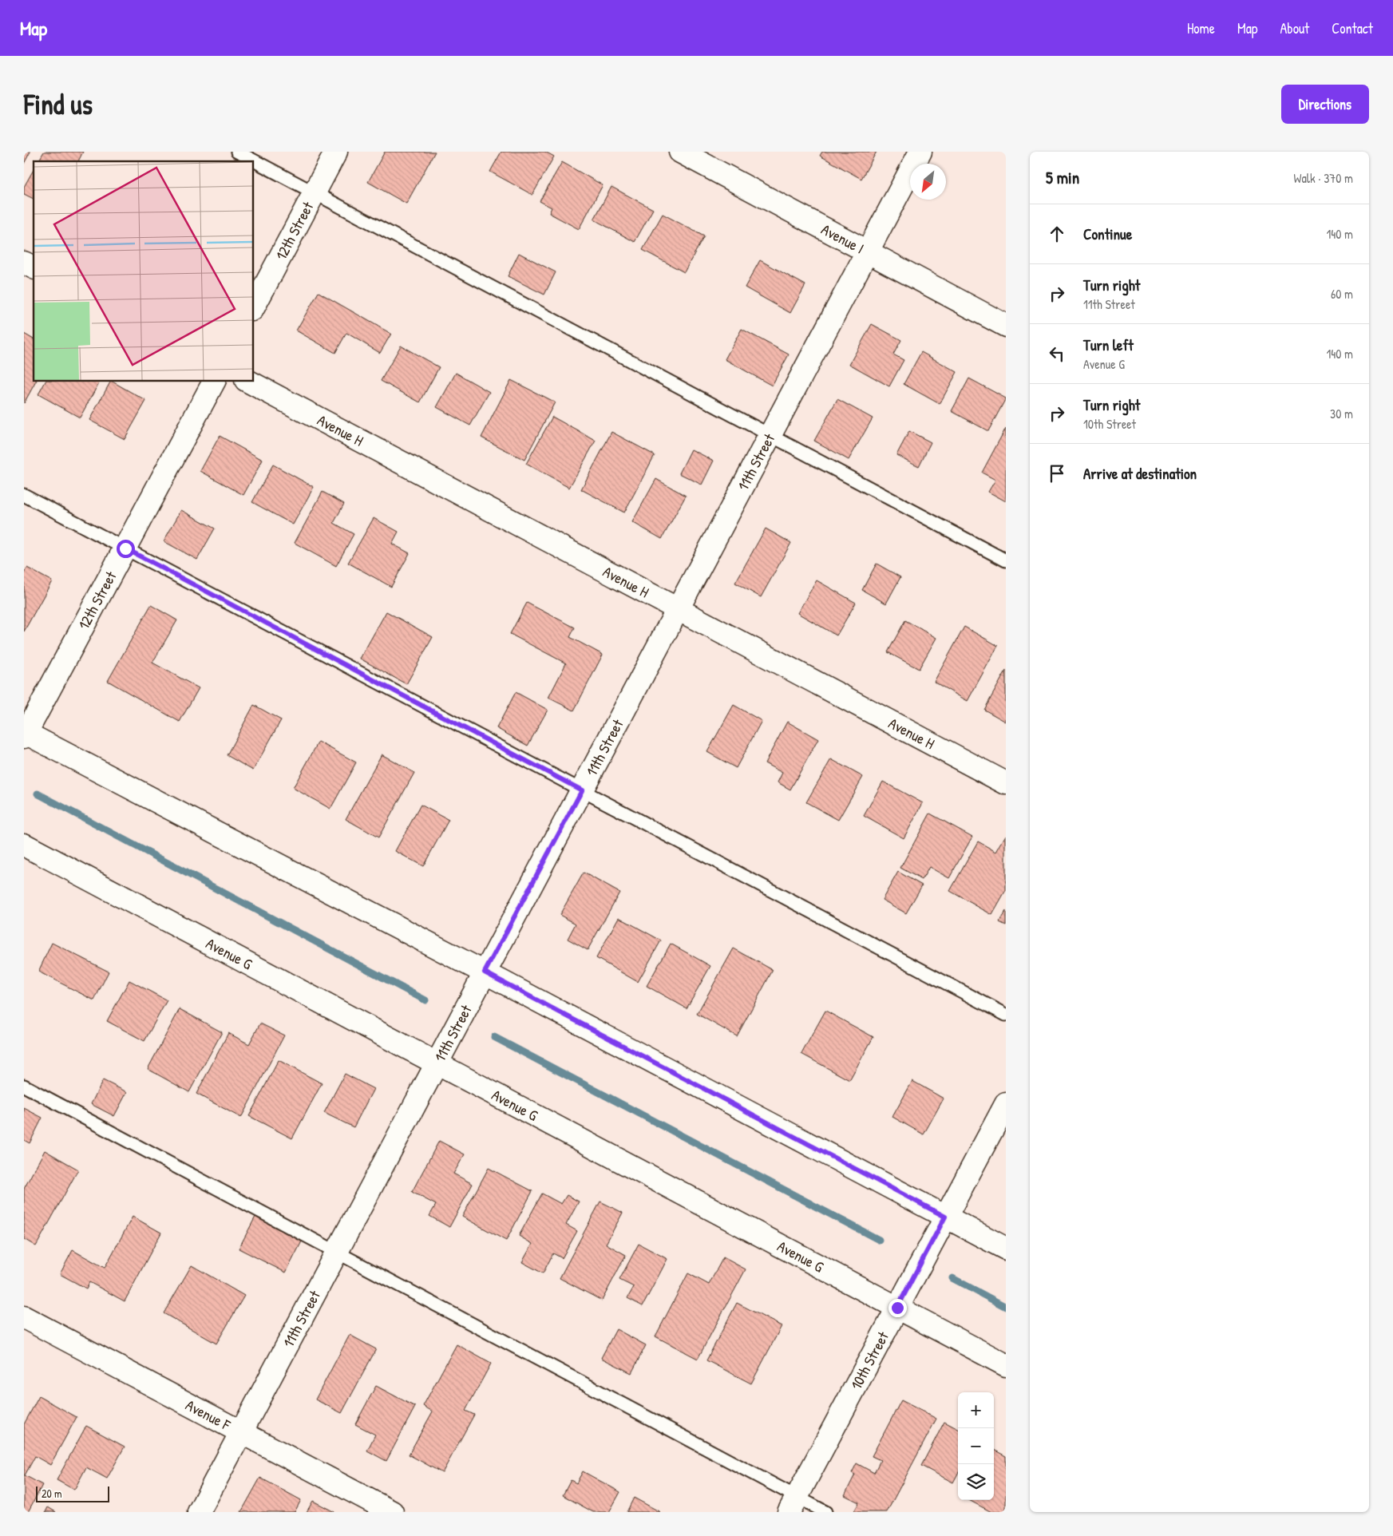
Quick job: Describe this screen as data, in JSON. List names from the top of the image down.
{
  "streets": {
    "street": [
      "12th Street",
      "Avenue I",
      "Avenue H",
      "11th Street",
      "Avenue G",
      "10th Street",
      "Avenue F"
    ]
  },
  "crossings": [
    ["Avenue I", "11th Street"],
    ["Avenue H", "11th Street"],
    ["11th Street", "Avenue G"],
    ["11th Street", "Avenue F"],
    ["Avenue G", "10th Street"]
  ],
  "scale_bar": "20 m",
  "north": "bottom left",
  "page": {
    "header": "Map",
    "nav": [
      "Home",
      "Map",
      "About",
      "Contact"
    ],
    "buttons": "Directions",
    "title": "Find us",
    "heading": ["5 min", "Walk · 370 m"],
    "list": [
      ["Continue", "140 m"],
      ["Turn right", "11th Street", "60 m"],
      ["Turn left", "Avenue G", "140 m"],
      ["Turn right", "10th Street", "30 m"],
      "Arrive at destination"
    ],
    "map_buttons": ["+", "−"],
    "scale": "20 m"
  }
}
